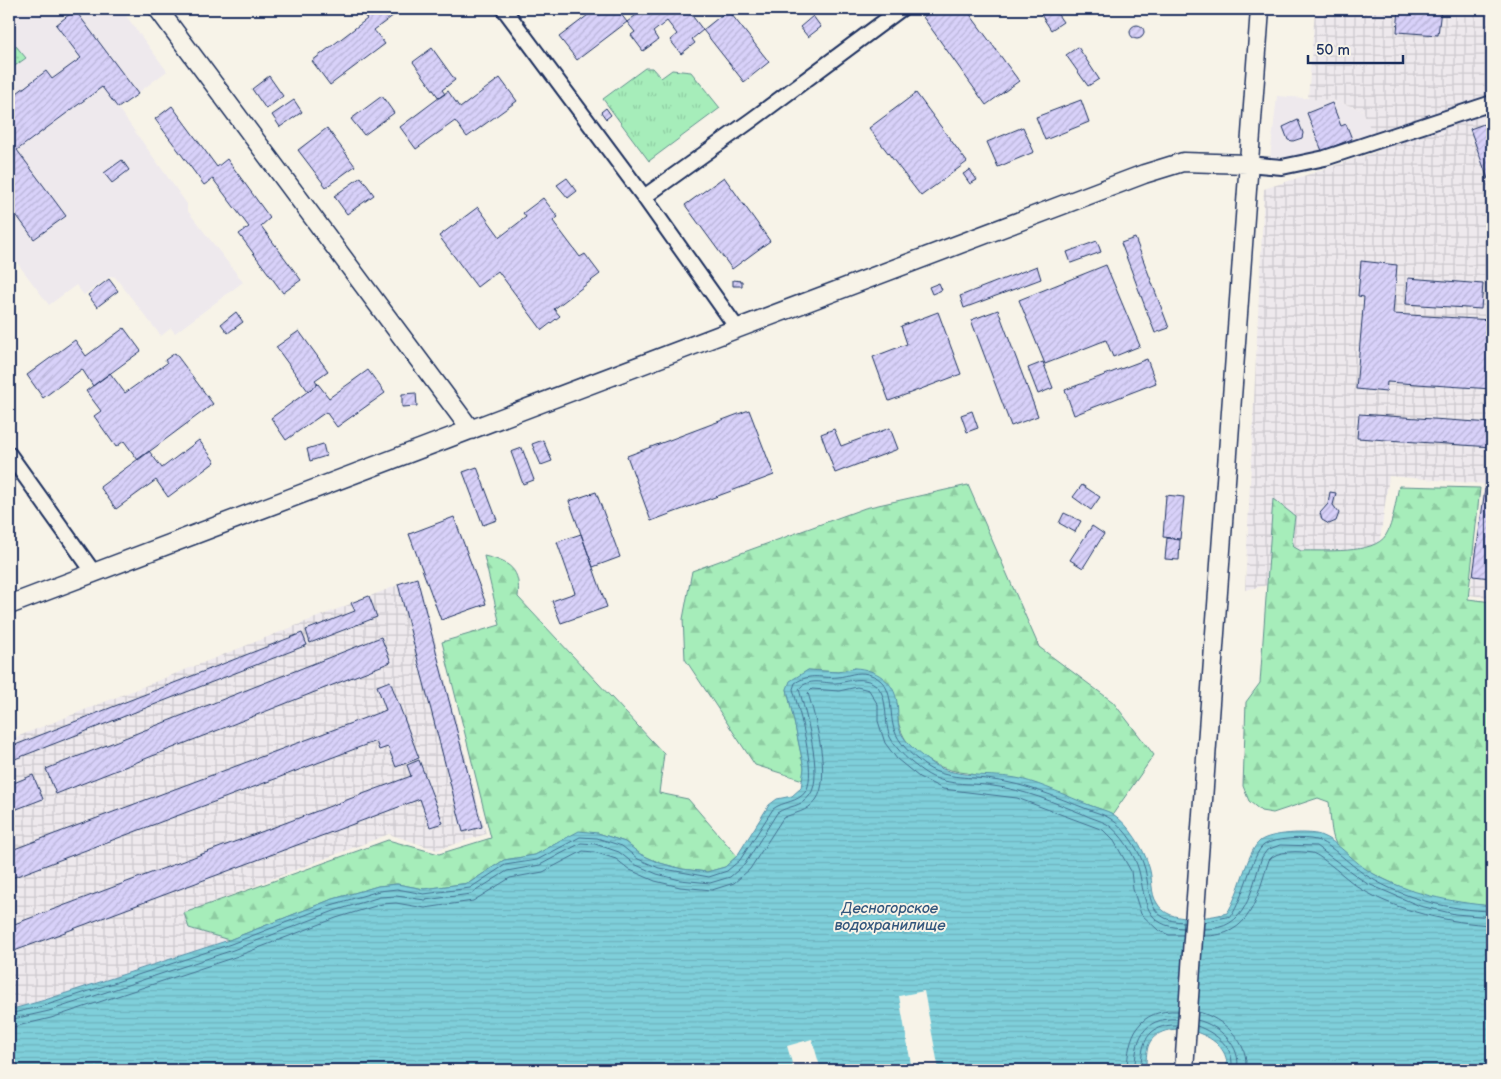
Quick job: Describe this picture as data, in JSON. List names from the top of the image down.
{
  "water": ["Десногорское водохранилище"],
  "scale_bar": "50 m"
}
